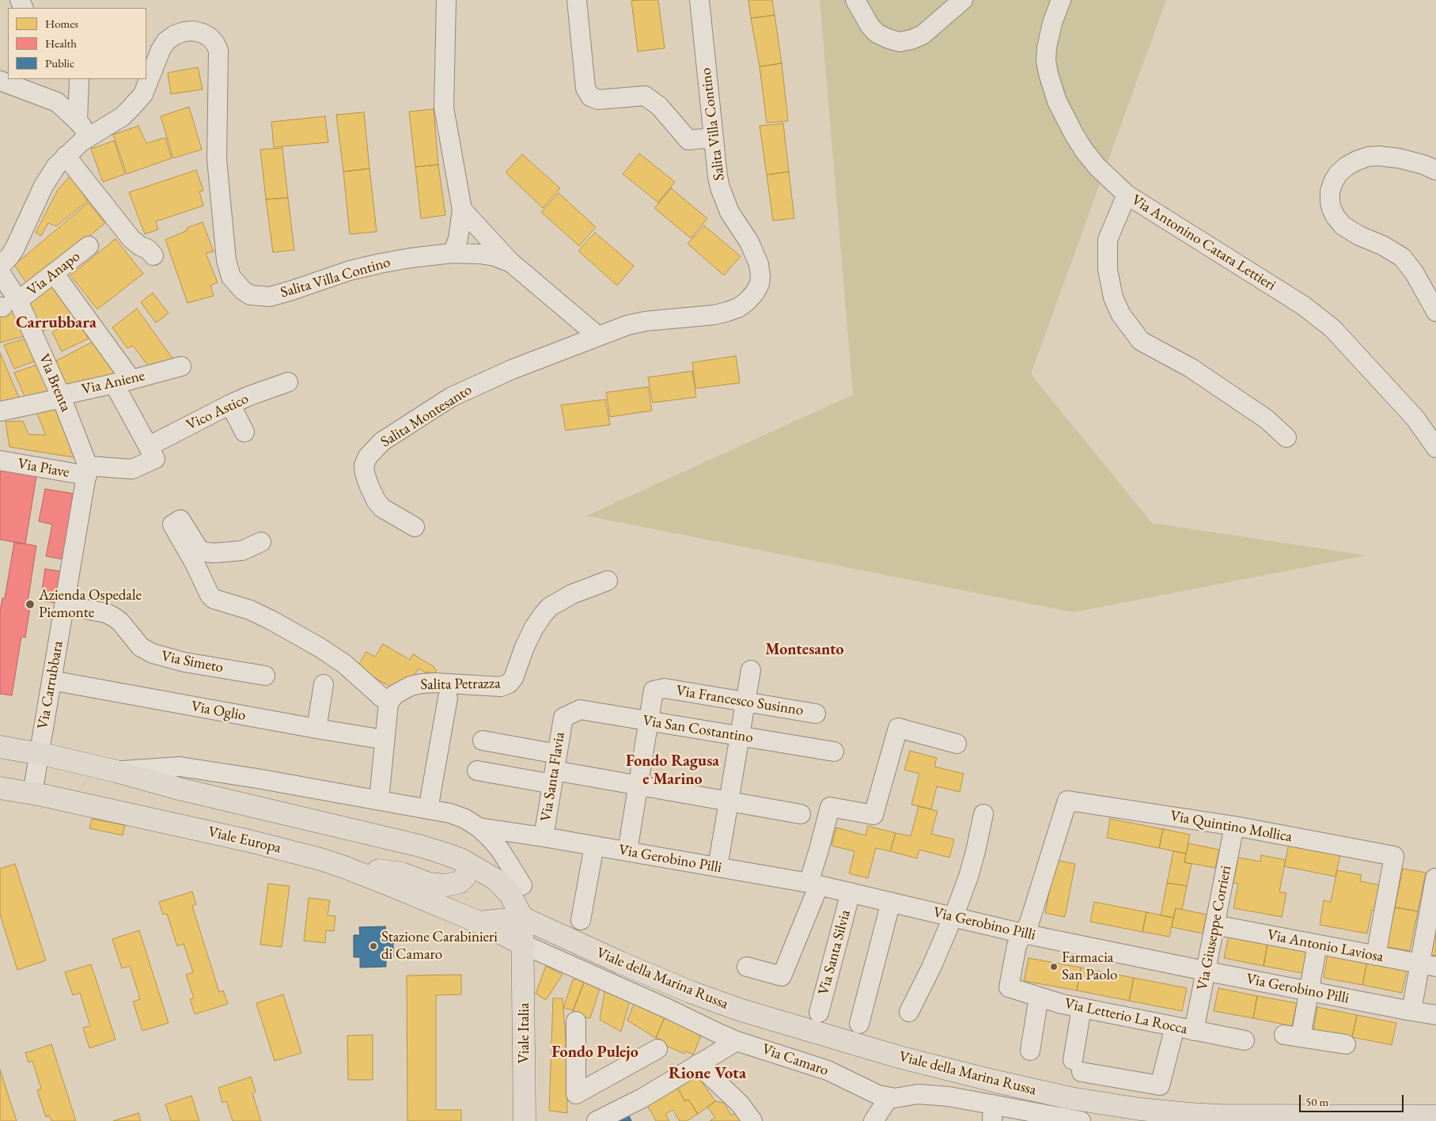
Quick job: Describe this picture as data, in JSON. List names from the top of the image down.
{
  "streets": {
    "main road": ["Viale Europa", "Viale della Marina Russa", "Viale Italia"],
    "street": [
      "Salita Villa Contino",
      "Via Antonino Catara Lettieri",
      "Via Anapo",
      "Via Brenta",
      "Via Aniene",
      "Vico Astico",
      "Salita Montesanto",
      "Via Piave",
      "Via Simeto",
      "Salita Petrazza",
      "Via Carrubbara",
      "Via Francesco Susinno",
      "Via Oglio",
      "Via San Costantino",
      "Via Santa Flavia",
      "Via Quintino Mollica",
      "Via Gerobino Pilli",
      "Via Giuseppe Corrieri",
      "Via Antonio Laviosa",
      "Via Santa Silvia",
      "Via Letterio La Rocca",
      "Via Camaro"
    ]
  },
  "crossings": [
    ["Salita Villa Contino", "Salita Montesanto"],
    ["Via Anapo", "Via Brenta"],
    ["Via Brenta", "Via Aniene"],
    ["Via Brenta", "Vico Astico"],
    ["Via Brenta", "Via Piave"],
    ["Via Brenta", "Via Carrubbara"],
    ["Vico Astico", "Via Piave"],
    ["Vico Astico", "Via Carrubbara"],
    ["Via Piave", "Via Carrubbara"],
    ["Via Simeto", "Via Carrubbara"],
    ["Via Carrubbara", "Via Oglio"],
    ["Via Carrubbara", "Viale Europa"],
    ["Via Francesco Susinno", "Via San Costantino"],
    ["Via San Costantino", "Via Santa Flavia"],
    ["Via Santa Flavia", "Via Gerobino Pilli"],
    ["Via Quintino Mollica", "Via Gerobino Pilli"],
    ["Via Quintino Mollica", "Via Giuseppe Corrieri"],
    ["Via Quintino Mollica", "Via Antonio Laviosa"],
    ["Via Quintino Mollica", "Via Letterio La Rocca"],
    ["Viale Europa", "Viale Italia"],
    ["Viale Europa", "Via Camaro"],
    ["Via Gerobino Pilli", "Via Giuseppe Corrieri"],
    ["Via Gerobino Pilli", "Via Santa Silvia"],
    ["Via Gerobino Pilli", "Via Letterio La Rocca"],
    ["Via Giuseppe Corrieri", "Via Antonio Laviosa"],
    ["Via Giuseppe Corrieri", "Via Letterio La Rocca"],
    ["Viale della Marina Russa", "Viale Italia"],
    ["Viale Italia", "Via Camaro"]
  ],
  "districts": [
    "Carrubbara",
    "Montesanto",
    "Fondo Ragusa e Marino",
    "Fondo Pulejo",
    "Rione Vota"
  ],
  "places": ["Azienda Ospedale Piemonte", "Stazione Carabinieri di Camaro", "Farmacia San Paolo"],
  "legend": ["Homes", "Health", "Public"],
  "scale_bar": "50 m"
}
